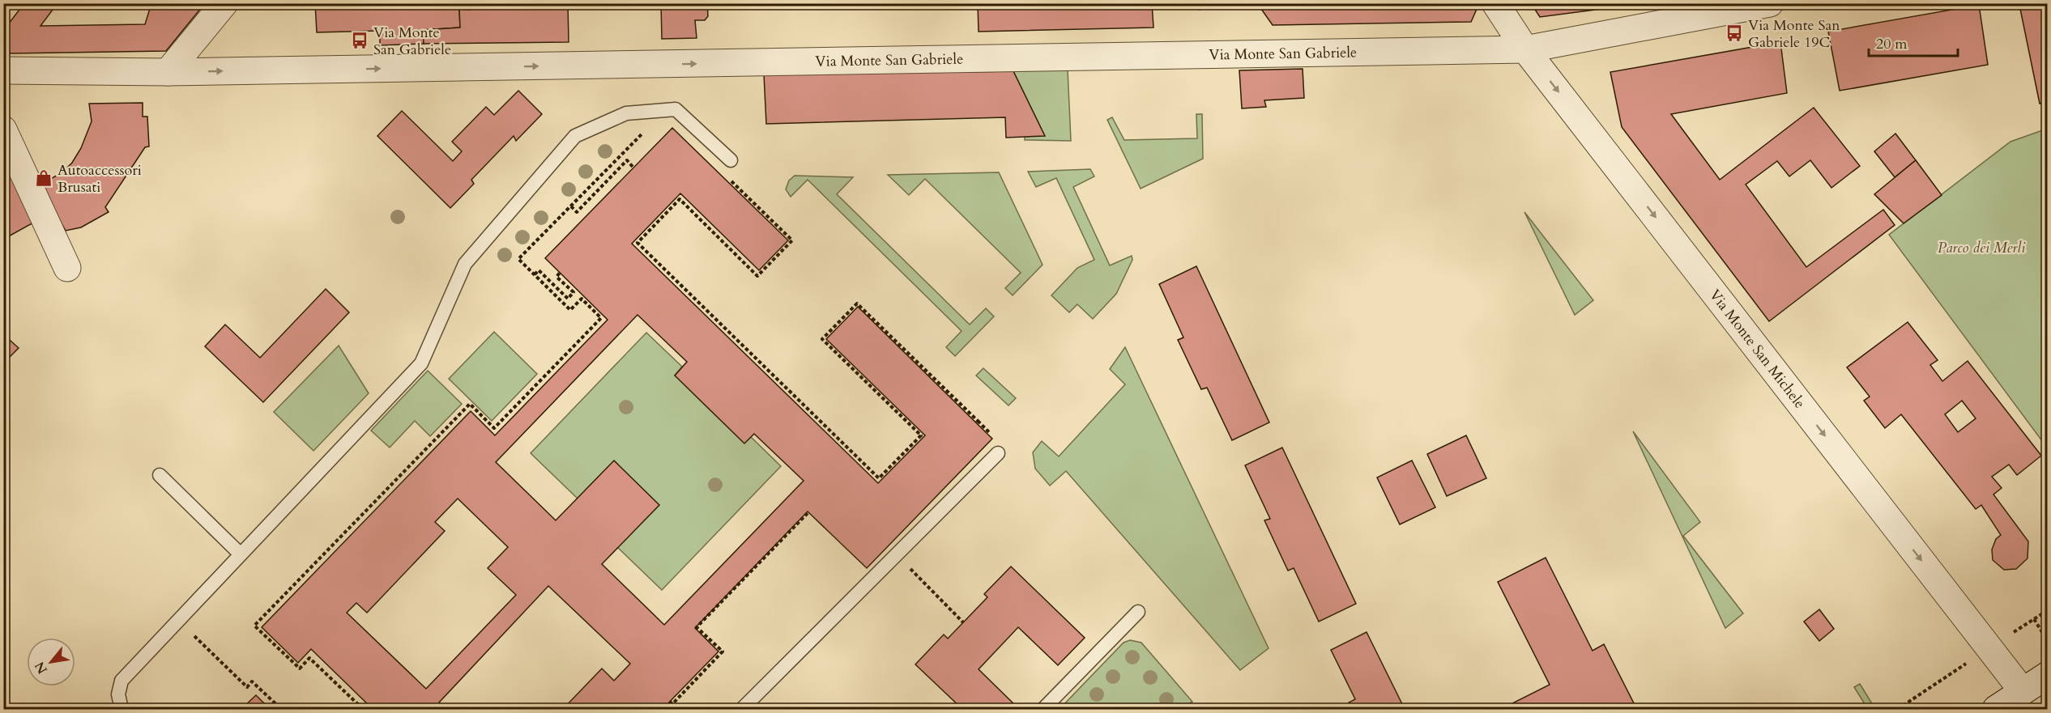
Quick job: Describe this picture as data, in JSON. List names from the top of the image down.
{
  "streets": {
    "street": ["Via Monte San Gabriele", "Via Monte San Michele"]
  },
  "crossings": [
    ["Via Monte San Gabriele", "Via Monte San Michele"]
  ],
  "one_way": ["Via Monte San Gabriele", "Via Monte San Michele"],
  "parks": ["Parco dei Merli"],
  "places": {
    "bus stop": ["Via Monte San Gabriele 19C", "Via Monte San Gabriele"],
    "shop": ["Autoaccessori Brusati"]
  },
  "scale_bar": "20 m",
  "north": "bottom left"
}
